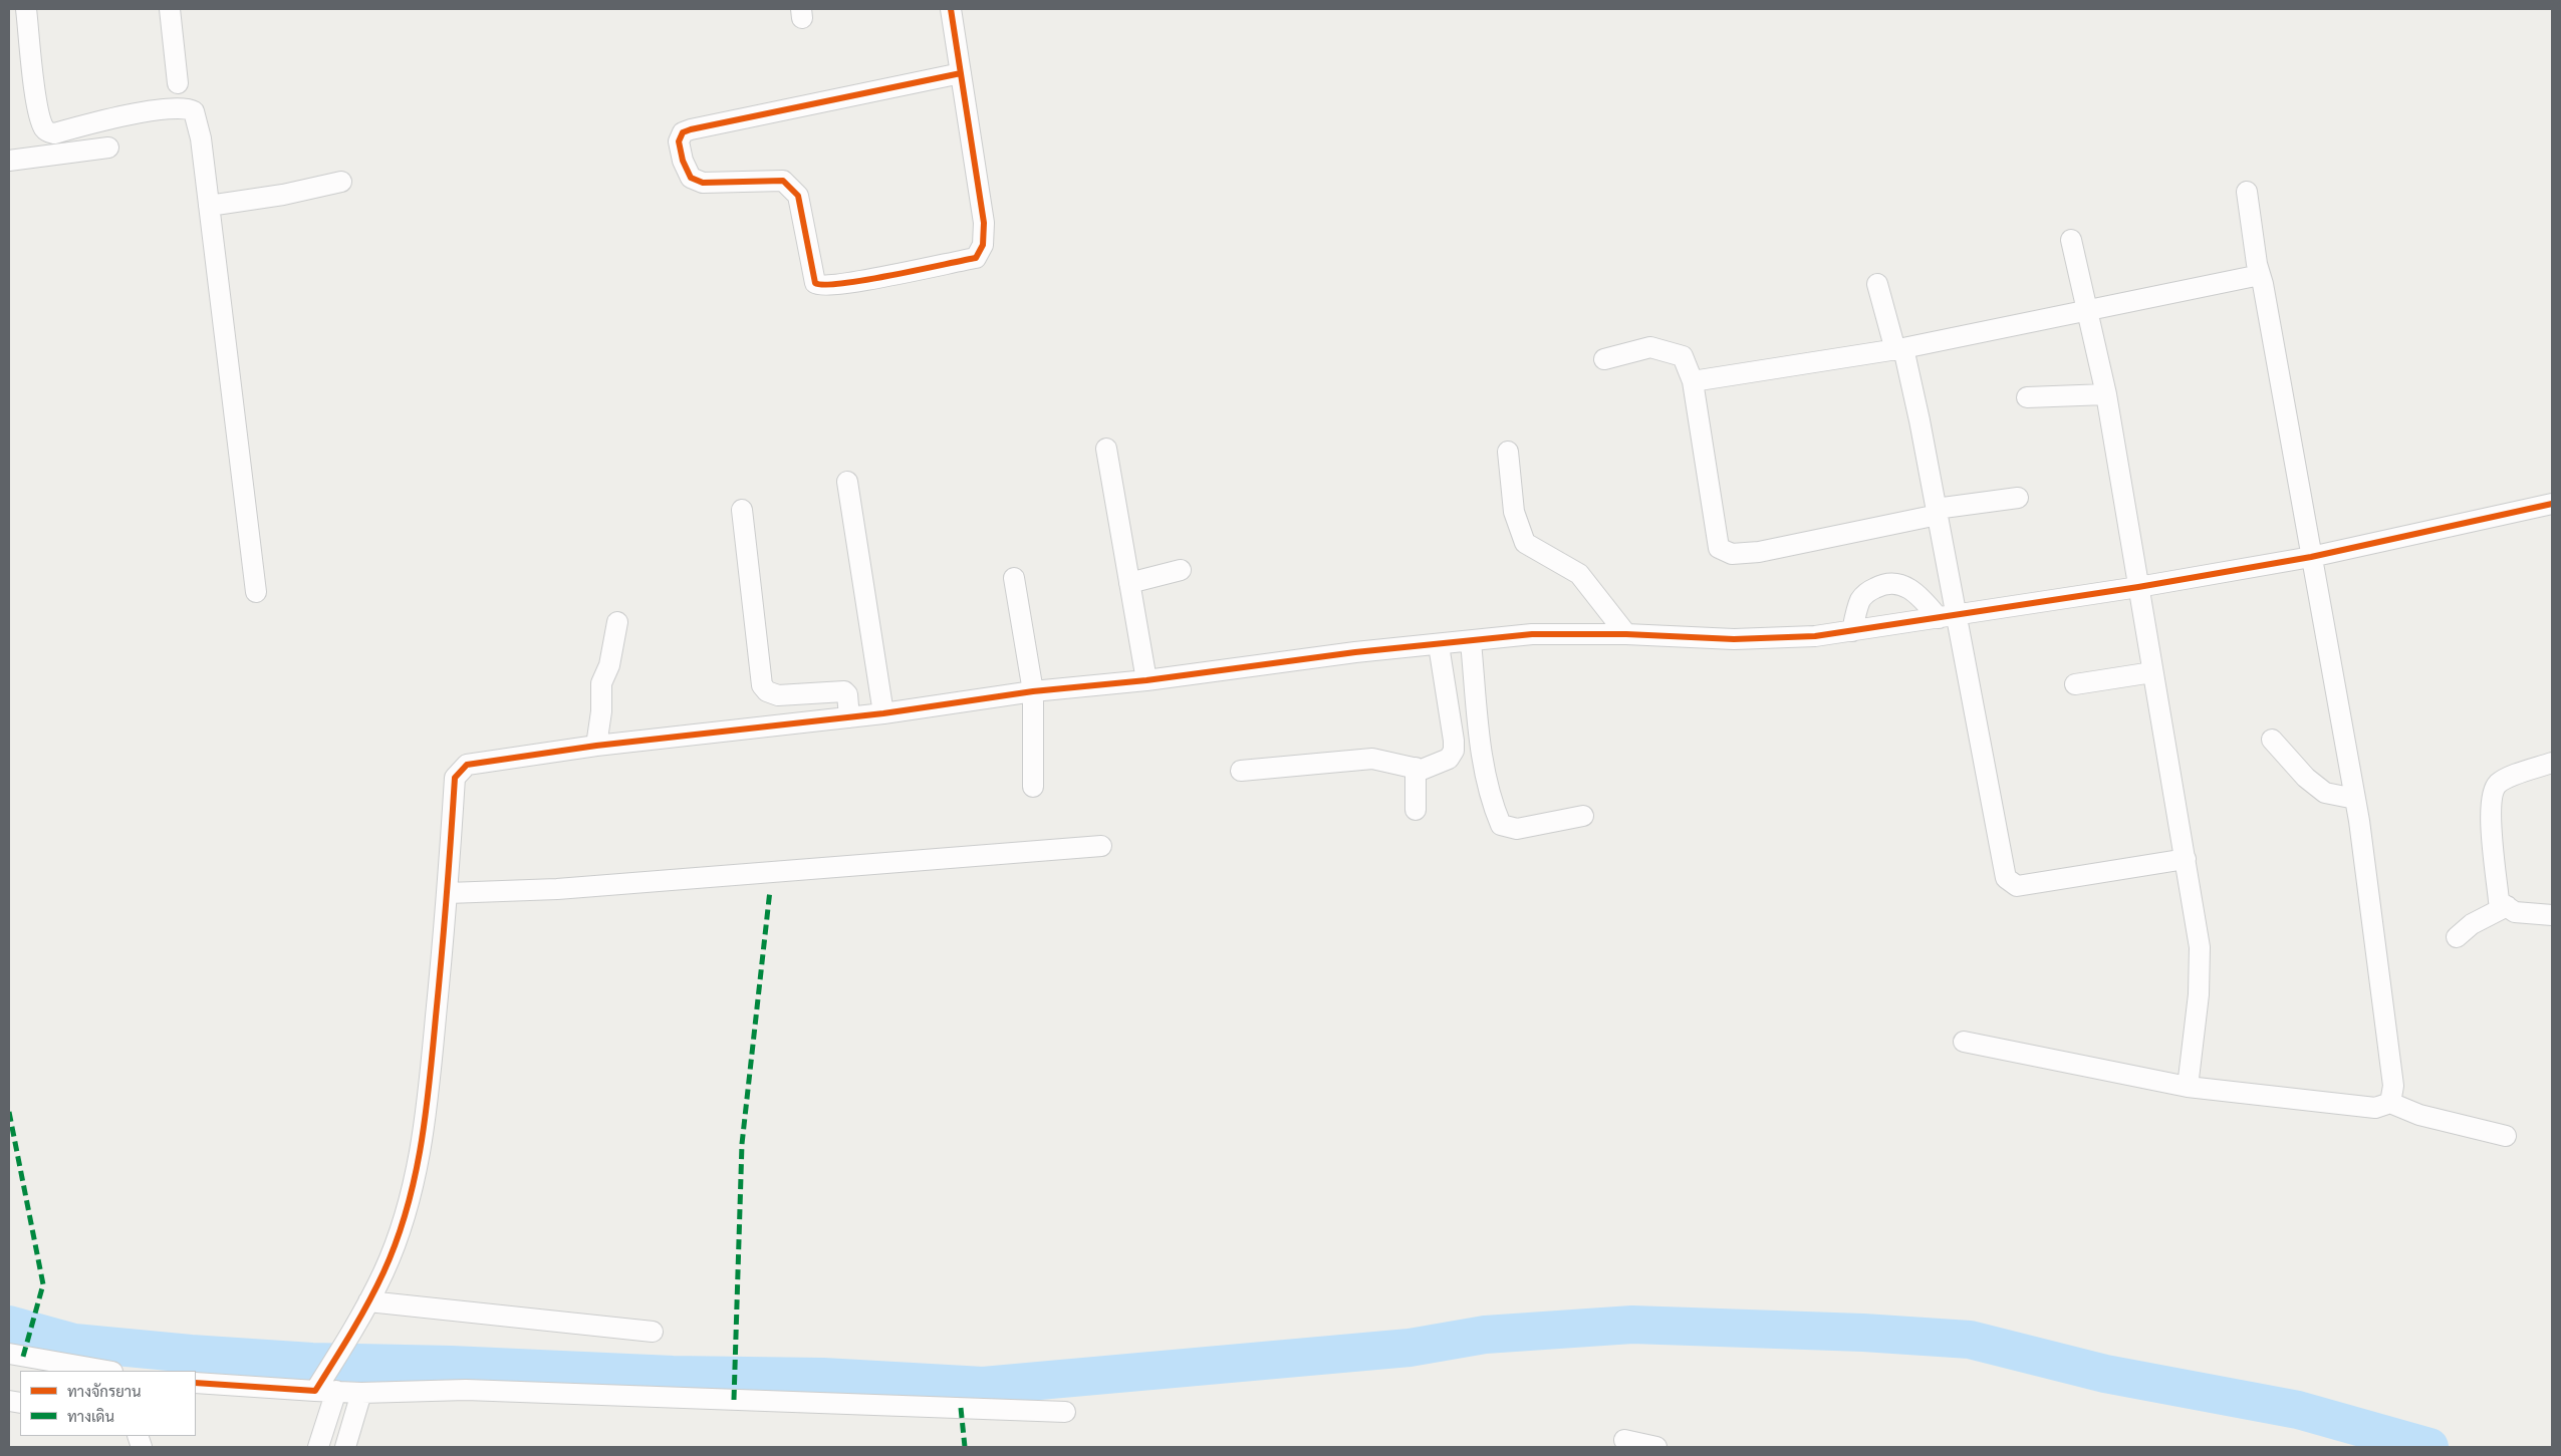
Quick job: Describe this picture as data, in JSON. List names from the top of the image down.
{
  "legend": ["ทางจักรยาน", "ทางเดิน"]
}
